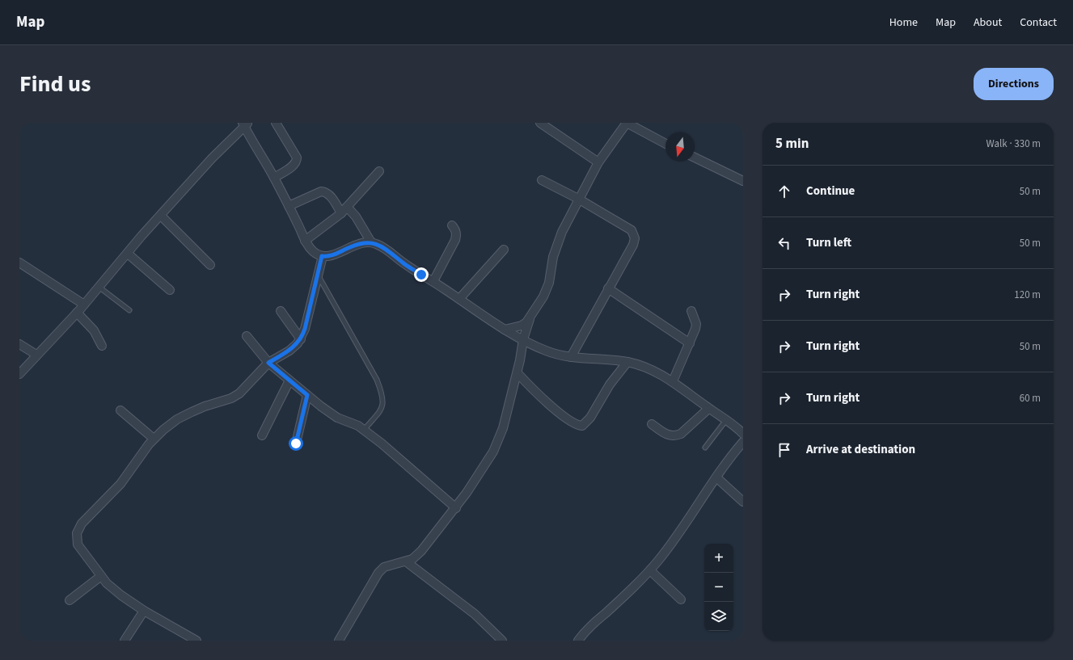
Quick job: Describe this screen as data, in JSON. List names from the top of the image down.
{
  "north": "bottom",
  "page": {
    "header": "Map",
    "nav": [
      "Home",
      "Map",
      "About",
      "Contact"
    ],
    "title": "Find us",
    "buttons": "Directions",
    "heading": ["5 min", "Walk · 330 m"],
    "list": [
      ["Continue", "50 m"],
      ["Turn left", "50 m"],
      ["Turn right", "120 m"],
      ["Turn right", "50 m"],
      ["Turn right", "60 m"],
      "Arrive at destination"
    ],
    "map_buttons": ["+", "−"]
  }
}
